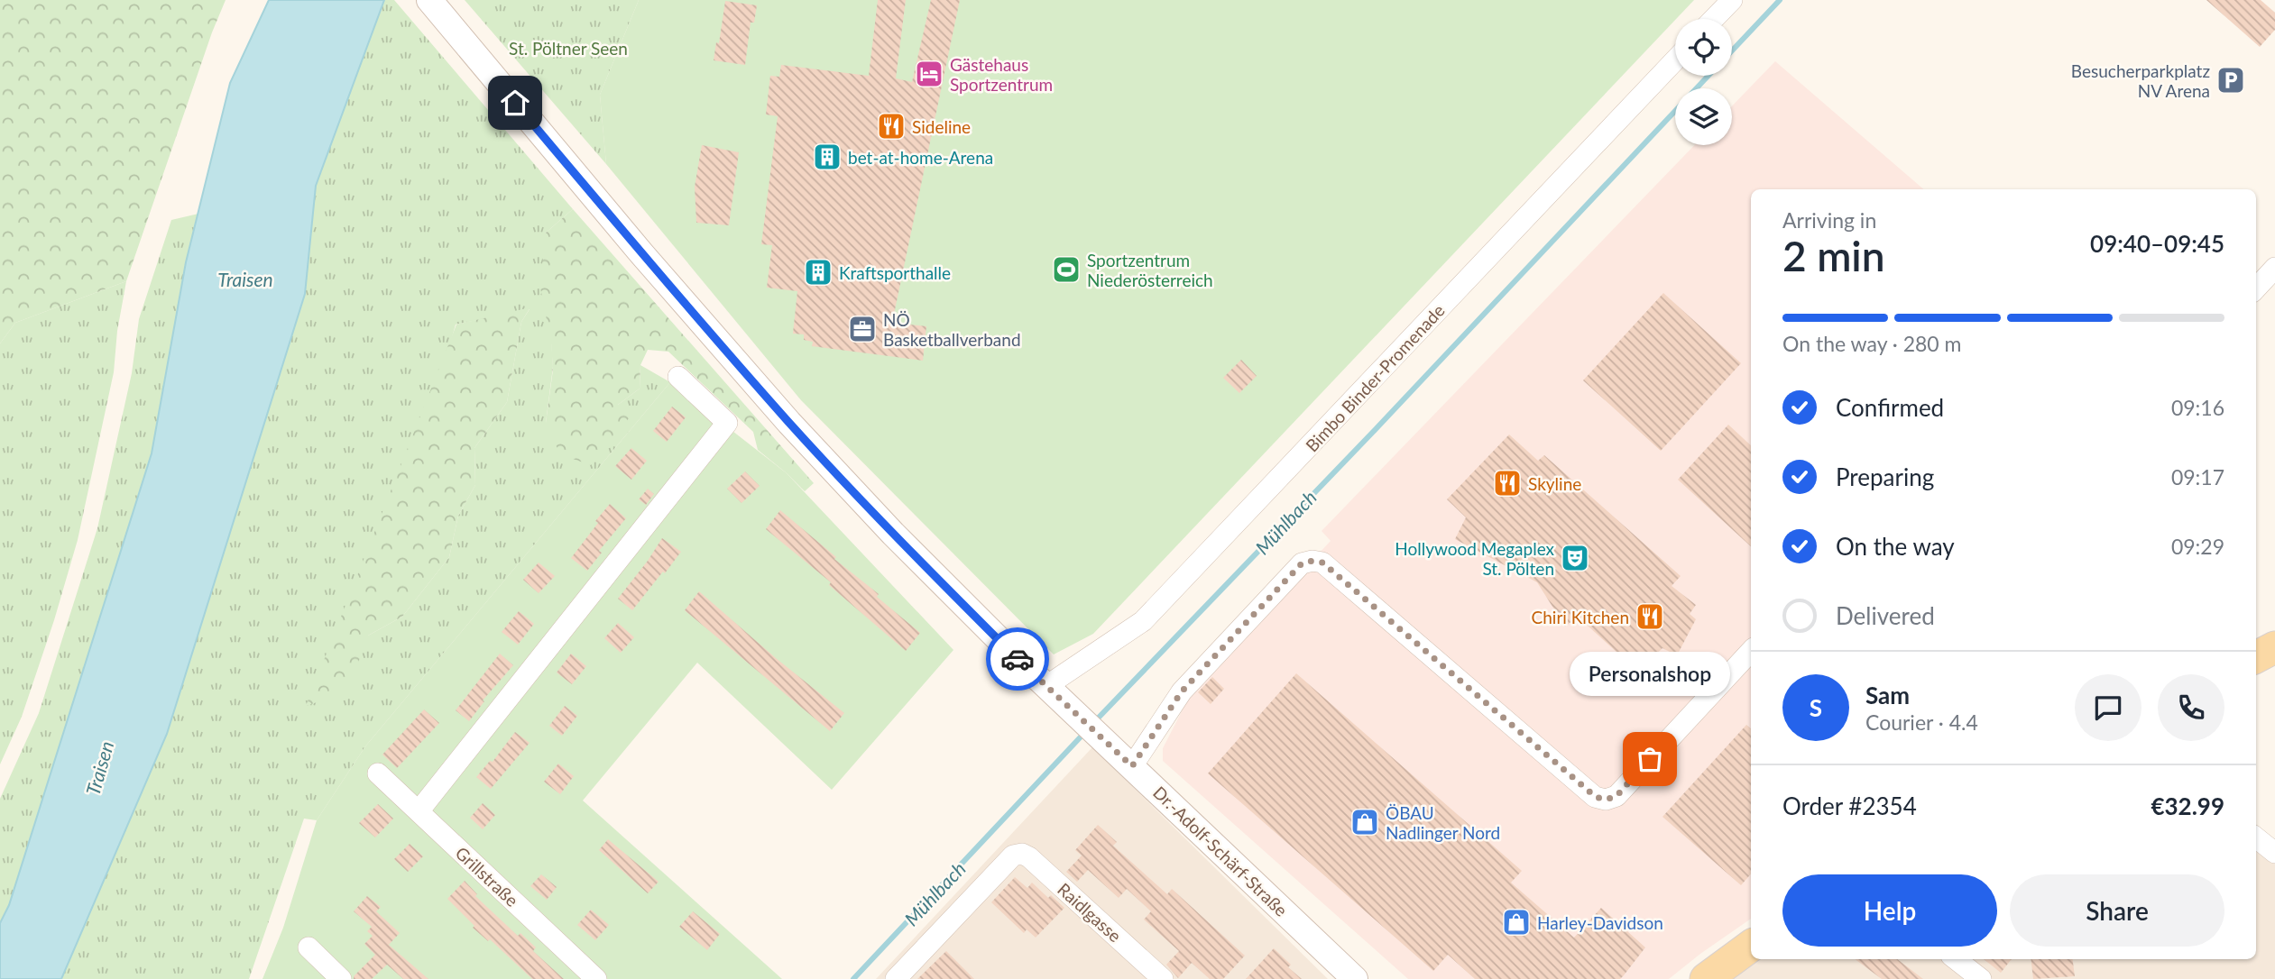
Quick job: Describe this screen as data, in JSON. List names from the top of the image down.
{
  "streets": {
    "street": [
      "Bimbo Binder-Promenade",
      "Dr.-Adolf-Schärf-Straße",
      "Grillstraße",
      "Raidlgasse"
    ]
  },
  "crossings": [
    ["Bimbo Binder-Promenade", "Dr.-Adolf-Schärf-Straße"]
  ],
  "water": ["Traisen", "Mühlbach"],
  "parks": ["St. Pöltner Seen"],
  "places": {
    "hotel": ["Gästehaus Sportzentrum"],
    "parking": ["Besucherparkplatz NV Arena"],
    "restaurant": ["Sideline", "Skyline", "Chiri Kitchen"],
    "building": ["bet-at-home-Arena", "Kraftsporthalle"],
    "sports": ["Sportzentrum Niederösterreich"],
    "office": ["NÖ Basketballverband"],
    "theatre": ["Hollywood Megaplex St. Pölten"],
    "other": ["Personalshop"],
    "shop": ["ÖBAU Nadlinger Nord", "Harley-Davidson"]
  },
  "page": {
    "heading": ["2 min", "Arriving in", "09:40–09:45"],
    "panel": [
      "Sam",
      "Courier · 4.4",
      "Order #2354",
      "€32.99"
    ],
    "bar": "On the way · 280 m",
    "list": [
      ["Confirmed", "09:16"],
      ["Preparing", "09:17"],
      ["On the way", "09:29"],
      "Delivered"
    ],
    "bubble": "Personalshop",
    "round": "S",
    "buttons": ["Help", "Share"]
  }
}
